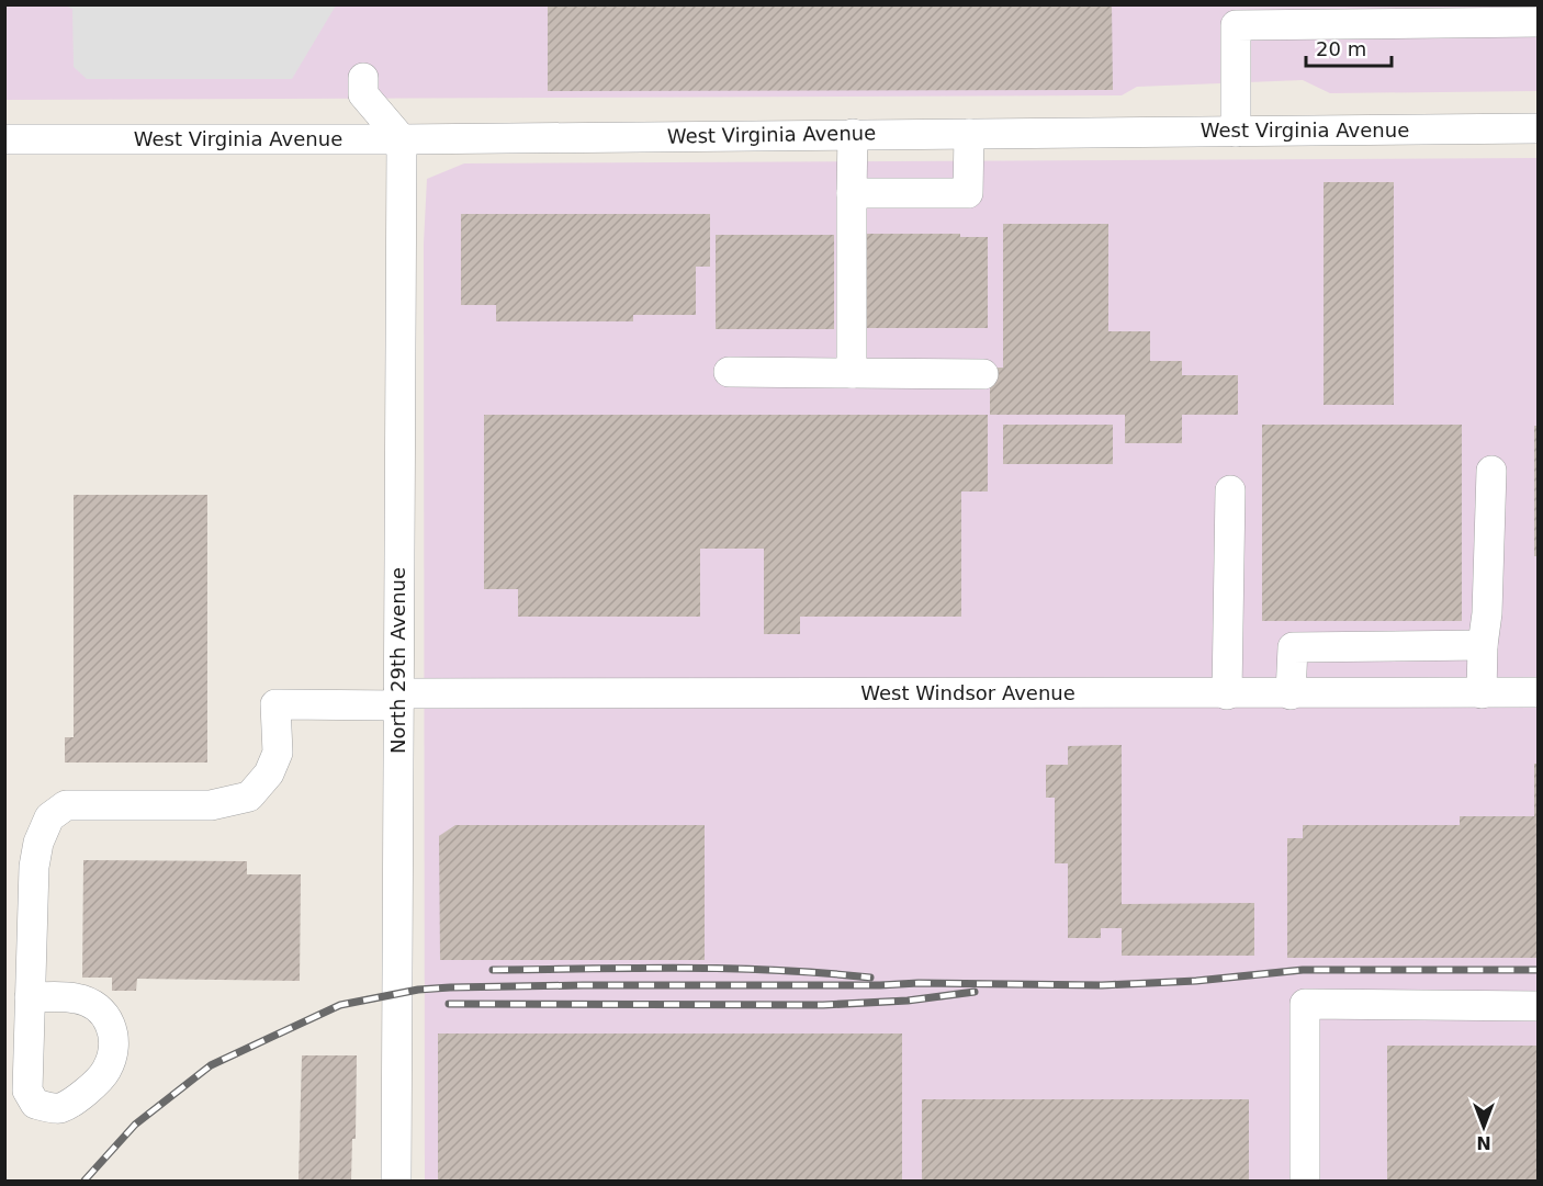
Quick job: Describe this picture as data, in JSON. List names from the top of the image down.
{
  "streets": {
    "street": ["West Virginia Avenue", "North 29th Avenue", "West Windsor Avenue"]
  },
  "crossings": [
    ["West Virginia Avenue", "North 29th Avenue"],
    ["North 29th Avenue", "West Windsor Avenue"]
  ],
  "scale_bar": "20 m",
  "north": "bottom"
}
